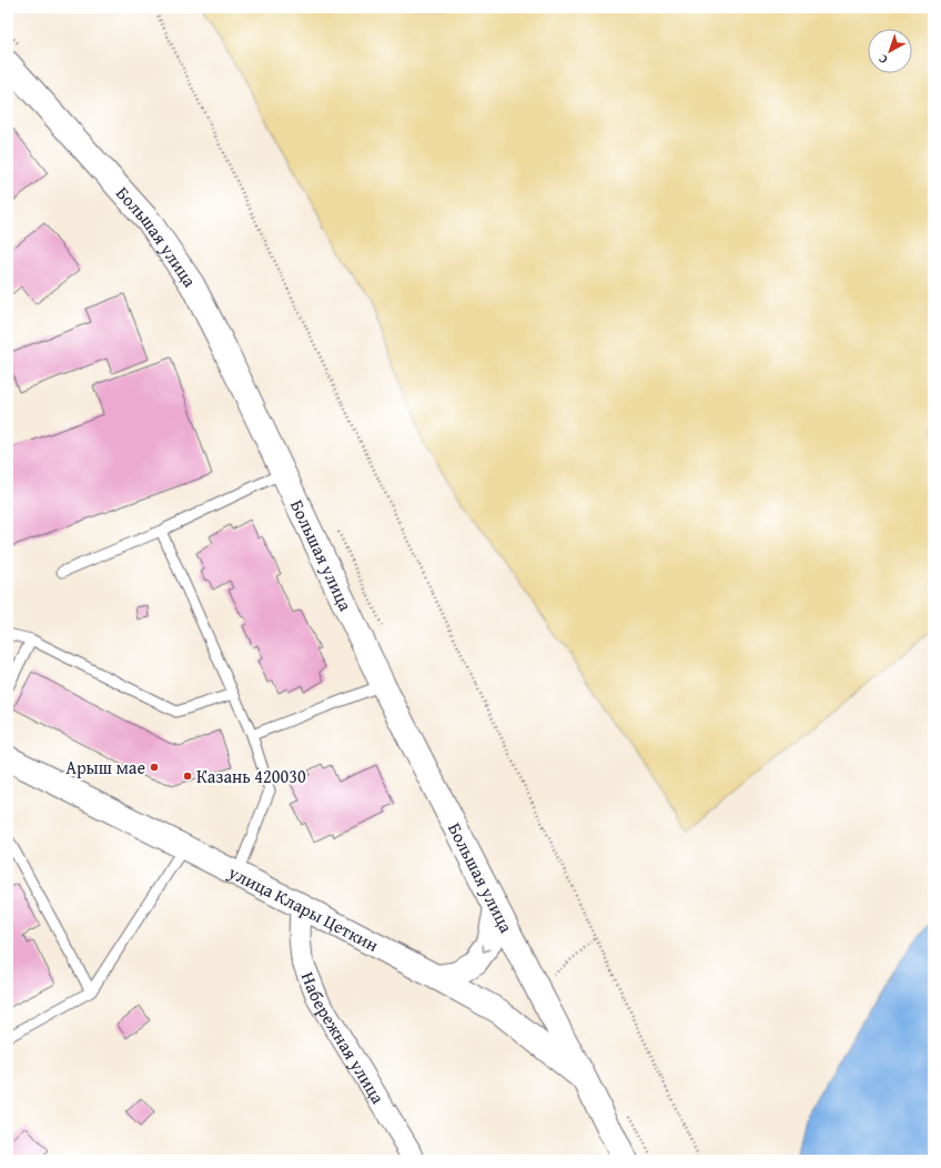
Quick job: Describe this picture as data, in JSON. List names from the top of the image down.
{
  "streets": {
    "street": ["Большая улица", "улица Клары Цеткин", "Набережная улица"]
  },
  "crossings": [
    ["Большая улица", "улица Клары Цеткин"],
    ["улица Клары Цеткин", "Набережная улица"]
  ],
  "places": ["Арыш мае", "Казань 420030"],
  "north": "bottom left"
}
